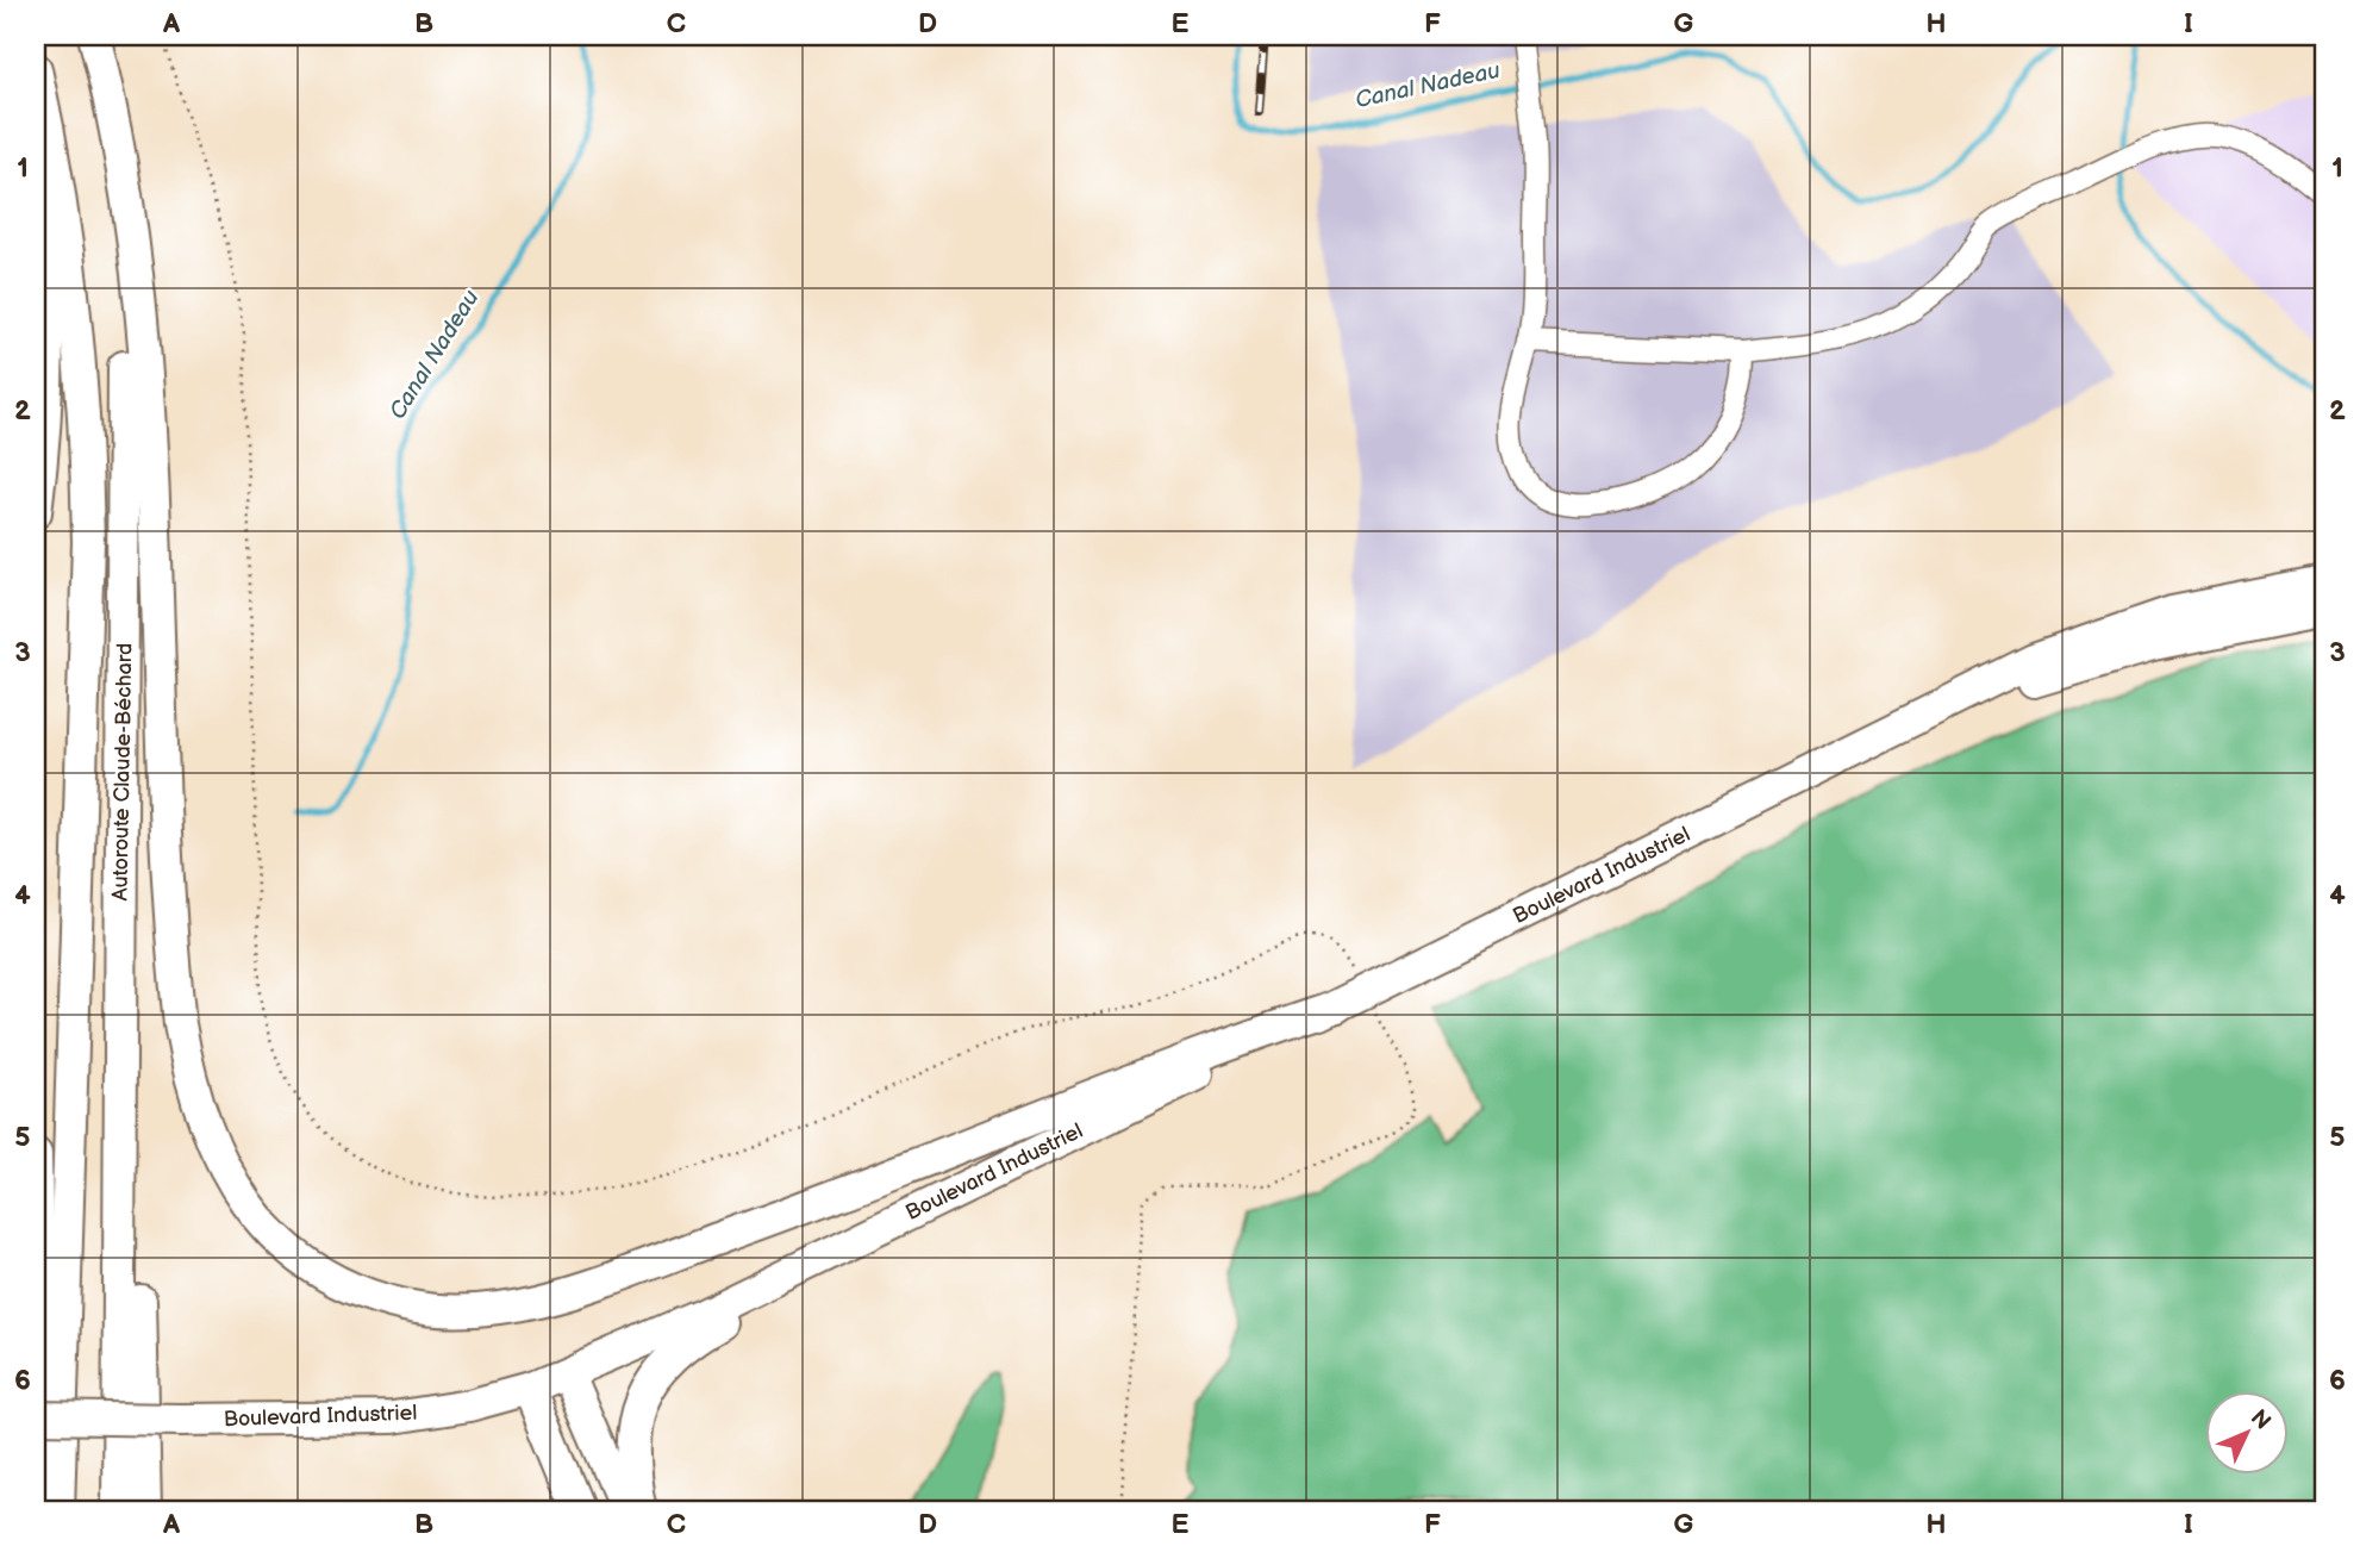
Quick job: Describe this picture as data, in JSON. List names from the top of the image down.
{
  "streets": {
    "highway": ["Autoroute Claude-Béchard", "Boulevard Industriel"]
  },
  "water": ["Canal Nadeau"],
  "north": "top right",
  "grid": {
    "columns": [
      "A",
      "B",
      "C",
      "D",
      "E",
      "F",
      "G",
      "H",
      "I"
    ],
    "rows": [
      "1",
      "2",
      "3",
      "4",
      "5",
      "6"
    ]
  }
}
